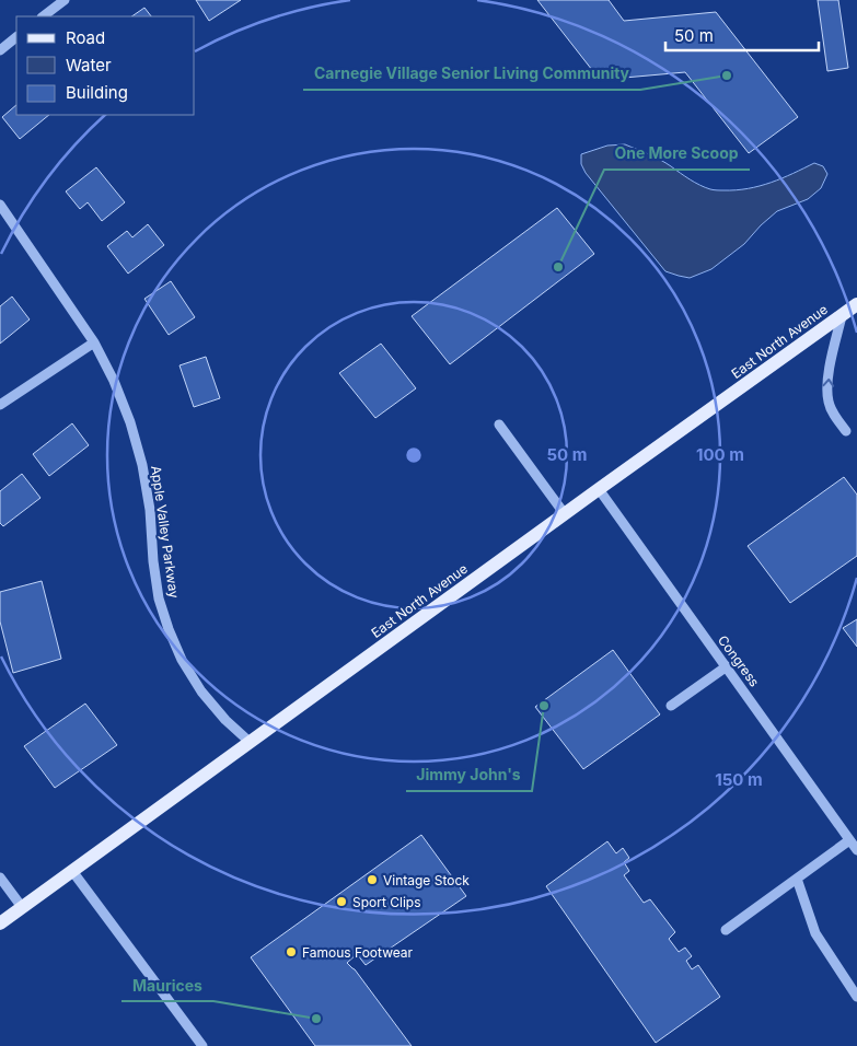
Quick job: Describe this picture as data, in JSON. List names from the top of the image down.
{
  "streets": {
    "main road": ["East North Avenue"],
    "street": ["Apple Valley Parkway", "Congress"]
  },
  "crossings": [
    ["East North Avenue", "Apple Valley Parkway"],
    ["East North Avenue", "Congress"]
  ],
  "places": [
    "Carnegie Village Senior Living Community",
    "One More Scoop",
    "Jimmy John's",
    "Vintage Stock",
    "Sport Clips",
    "Famous Footwear",
    "Maurices"
  ],
  "legend": ["Road", "Water", "Building"],
  "scale_bar": "50 m",
  "rings": ["50 m", "100 m", "150 m"]
}
